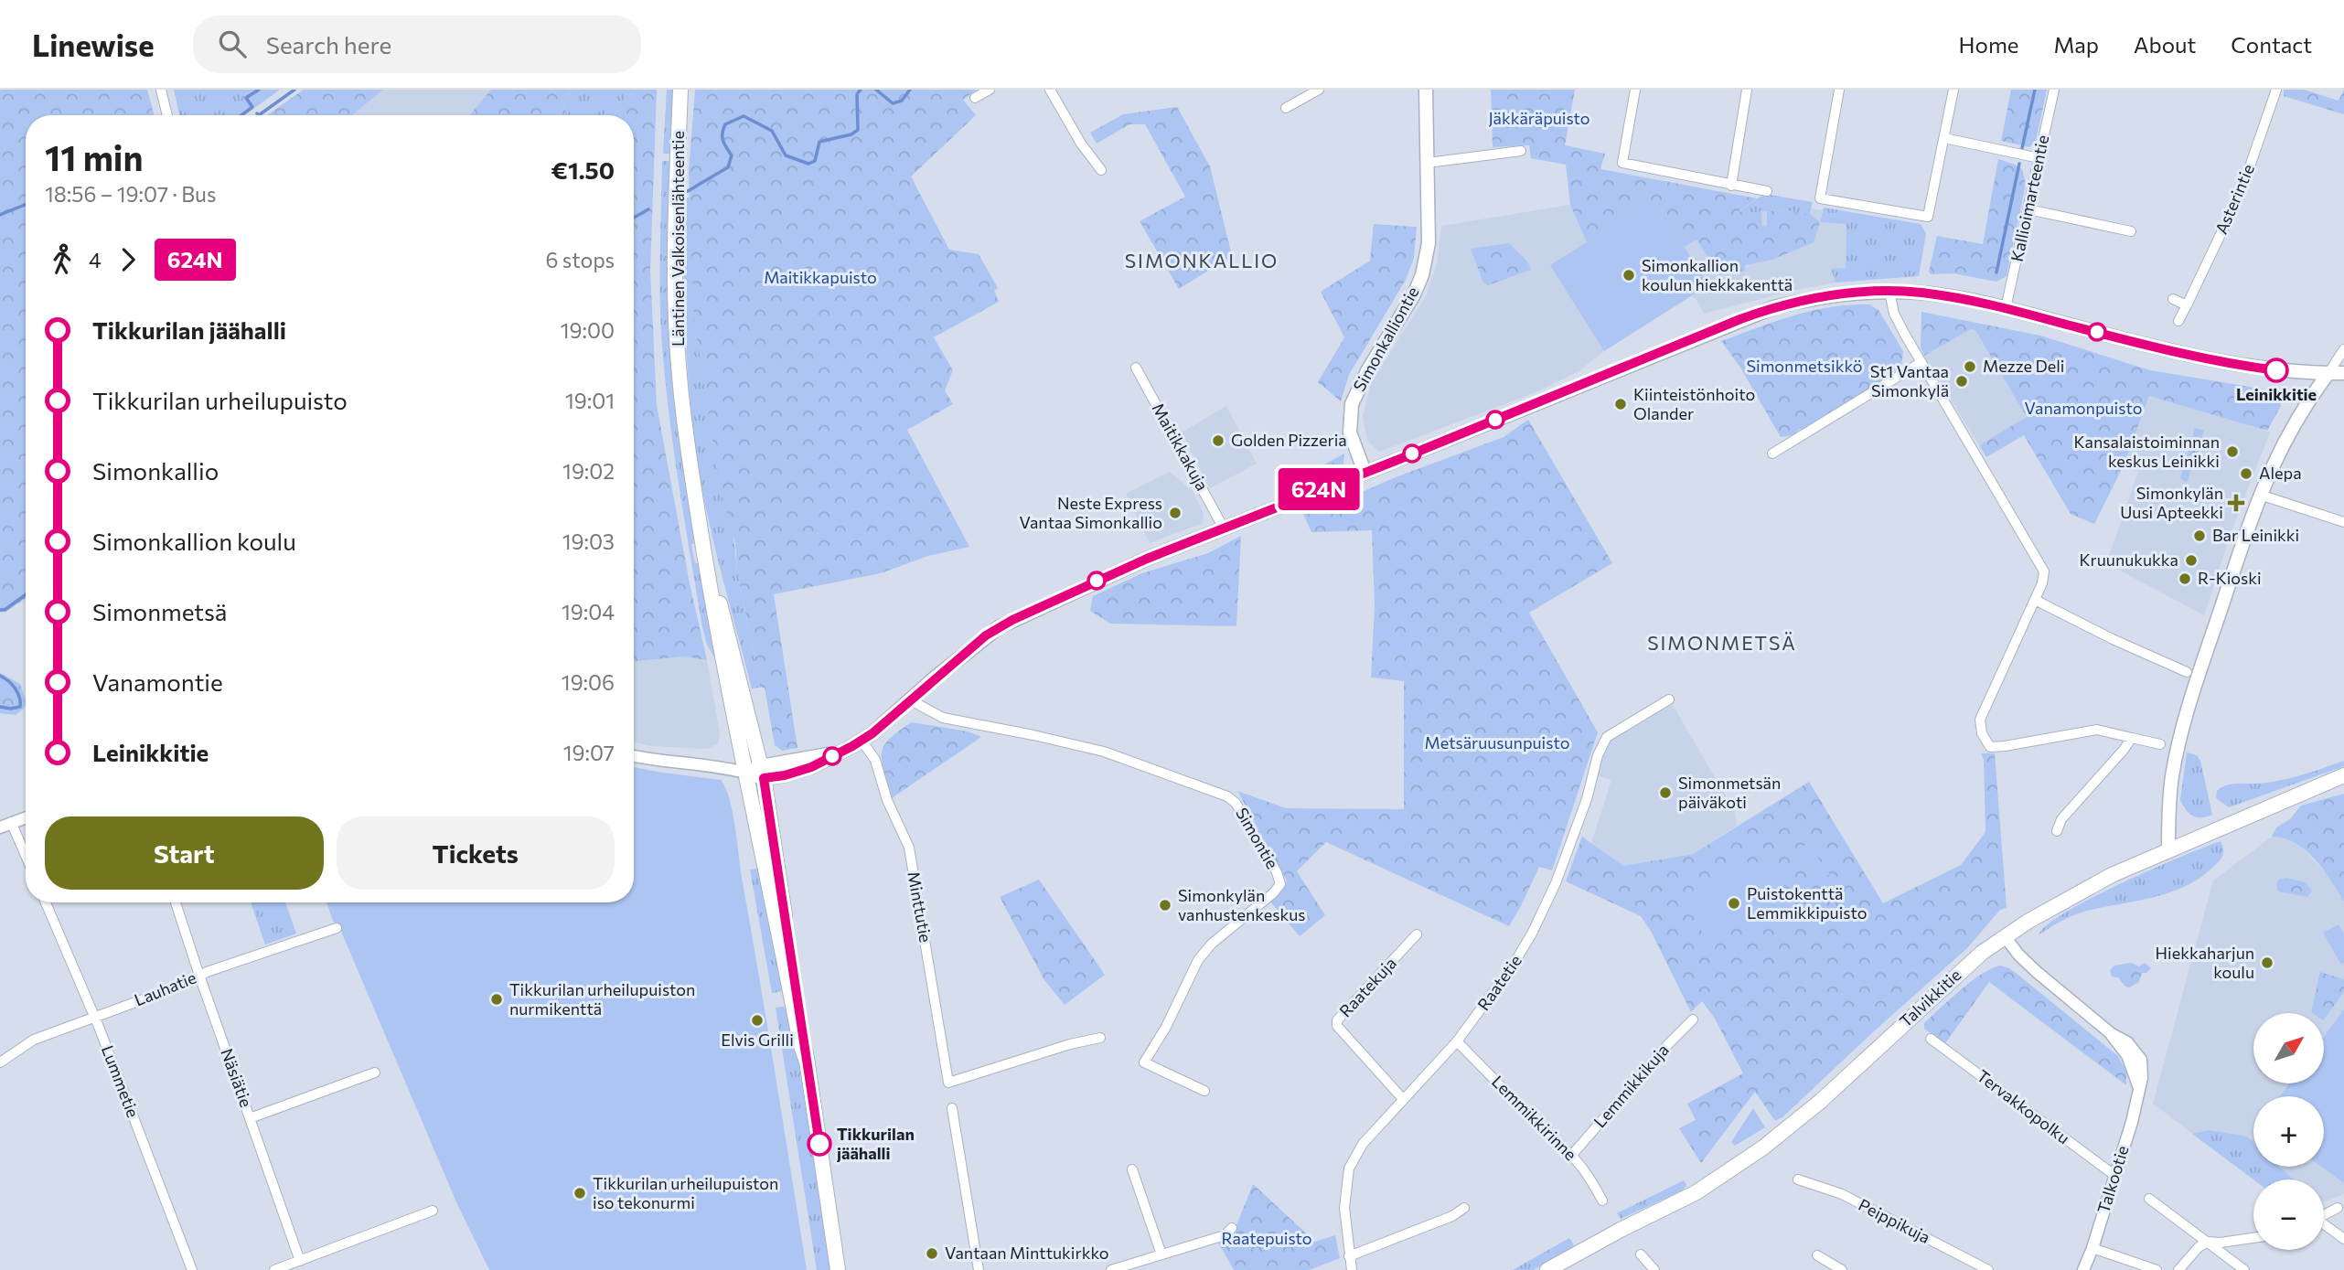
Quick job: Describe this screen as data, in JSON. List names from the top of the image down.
{
  "streets": {
    "main road": ["Läntinen Valkoisenlähteentie", "Simonkalliontie", "Talvikkitie"],
    "street": [
      "Kallioimarteentie",
      "Asterintie",
      "Maitikkakuja",
      "Simontie",
      "Minttutie",
      "Raatetie",
      "Raatekuja",
      "Lauhatie",
      "Näsiätie",
      "Lummetie",
      "Lemmikkikuja",
      "Tervakkopolku",
      "Lemmikkirinne",
      "Talkootie",
      "Peippikuja"
    ]
  },
  "crossings": [
    ["Raatetie", "Raatekuja"],
    ["Raatetie", "Lemmikkirinne"],
    ["Lauhatie", "Näsiätie"],
    ["Lauhatie", "Lummetie"],
    ["Talvikkitie", "Talkootie"],
    ["Lemmikkikuja", "Lemmikkirinne"],
    ["Tervakkopolku", "Talkootie"]
  ],
  "districts": ["SIMONKALLIO", "SIMONMETSÄ"],
  "parks": [
    "Jäkkäräpuisto",
    "Maitikkapuisto",
    "Simonmetsikkö",
    "Vanamonpuisto",
    "Metsäruusunpuisto",
    "Raatepuisto"
  ],
  "places": {
    "other": [
      "Simonkallion koulun hiekkakenttä",
      "Mezze Deli",
      "Leinikkitie",
      "St1 Vantaa Simonkylä",
      "Kiinteistönhoito Olander",
      "Golden Pizzeria",
      "Kansalaistoiminnan keskus Leinikki",
      "Alepa",
      "Neste Express Vantaa Simonkallio",
      "Bar Leinikki",
      "Kruunukukka",
      "R-Kioski",
      "Simonmetsän päiväkoti",
      "Puistokenttä Lemmikkipuisto",
      "Simonkylän vanhustenkeskus",
      "Hiekkaharjun koulu",
      "Tikkurilan urheilupuiston nurmikenttä",
      "Elvis Grilli",
      "Tikkurilan jäähalli",
      "Tikkurilan urheilupuiston iso tekonurmi",
      "Vantaan Minttukirkko"
    ],
    "health": ["Simonkylän Uusi Apteekki"]
  },
  "lines": ["bus line 624N"],
  "north": "top right",
  "page": {
    "header": "Linewise",
    "search": "Search here",
    "nav": [
      "Home",
      "Map",
      "About",
      "Contact"
    ],
    "on_map": "624N",
    "heading": ["11 min", "18:56 – 19:07 · Bus", "€1.50"],
    "legs": ["4", "624N", "6 stops"],
    "list": [
      {
        "name": "Tikkurilan jäähalli",
        "value": "19:00"
      },
      {
        "name": "Tikkurilan urheilupuisto",
        "value": "19:01"
      },
      {
        "name": "Simonkallio",
        "value": "19:02"
      },
      {
        "name": "Simonkallion koulu",
        "value": "19:03"
      },
      {
        "name": "Simonmetsä",
        "value": "19:04"
      },
      {
        "name": "Vanamontie",
        "value": "19:06"
      },
      {
        "name": "Leinikkitie",
        "value": "19:07"
      }
    ],
    "buttons": ["Start", "Tickets"],
    "map_buttons": ["+", "−"]
  }
}
